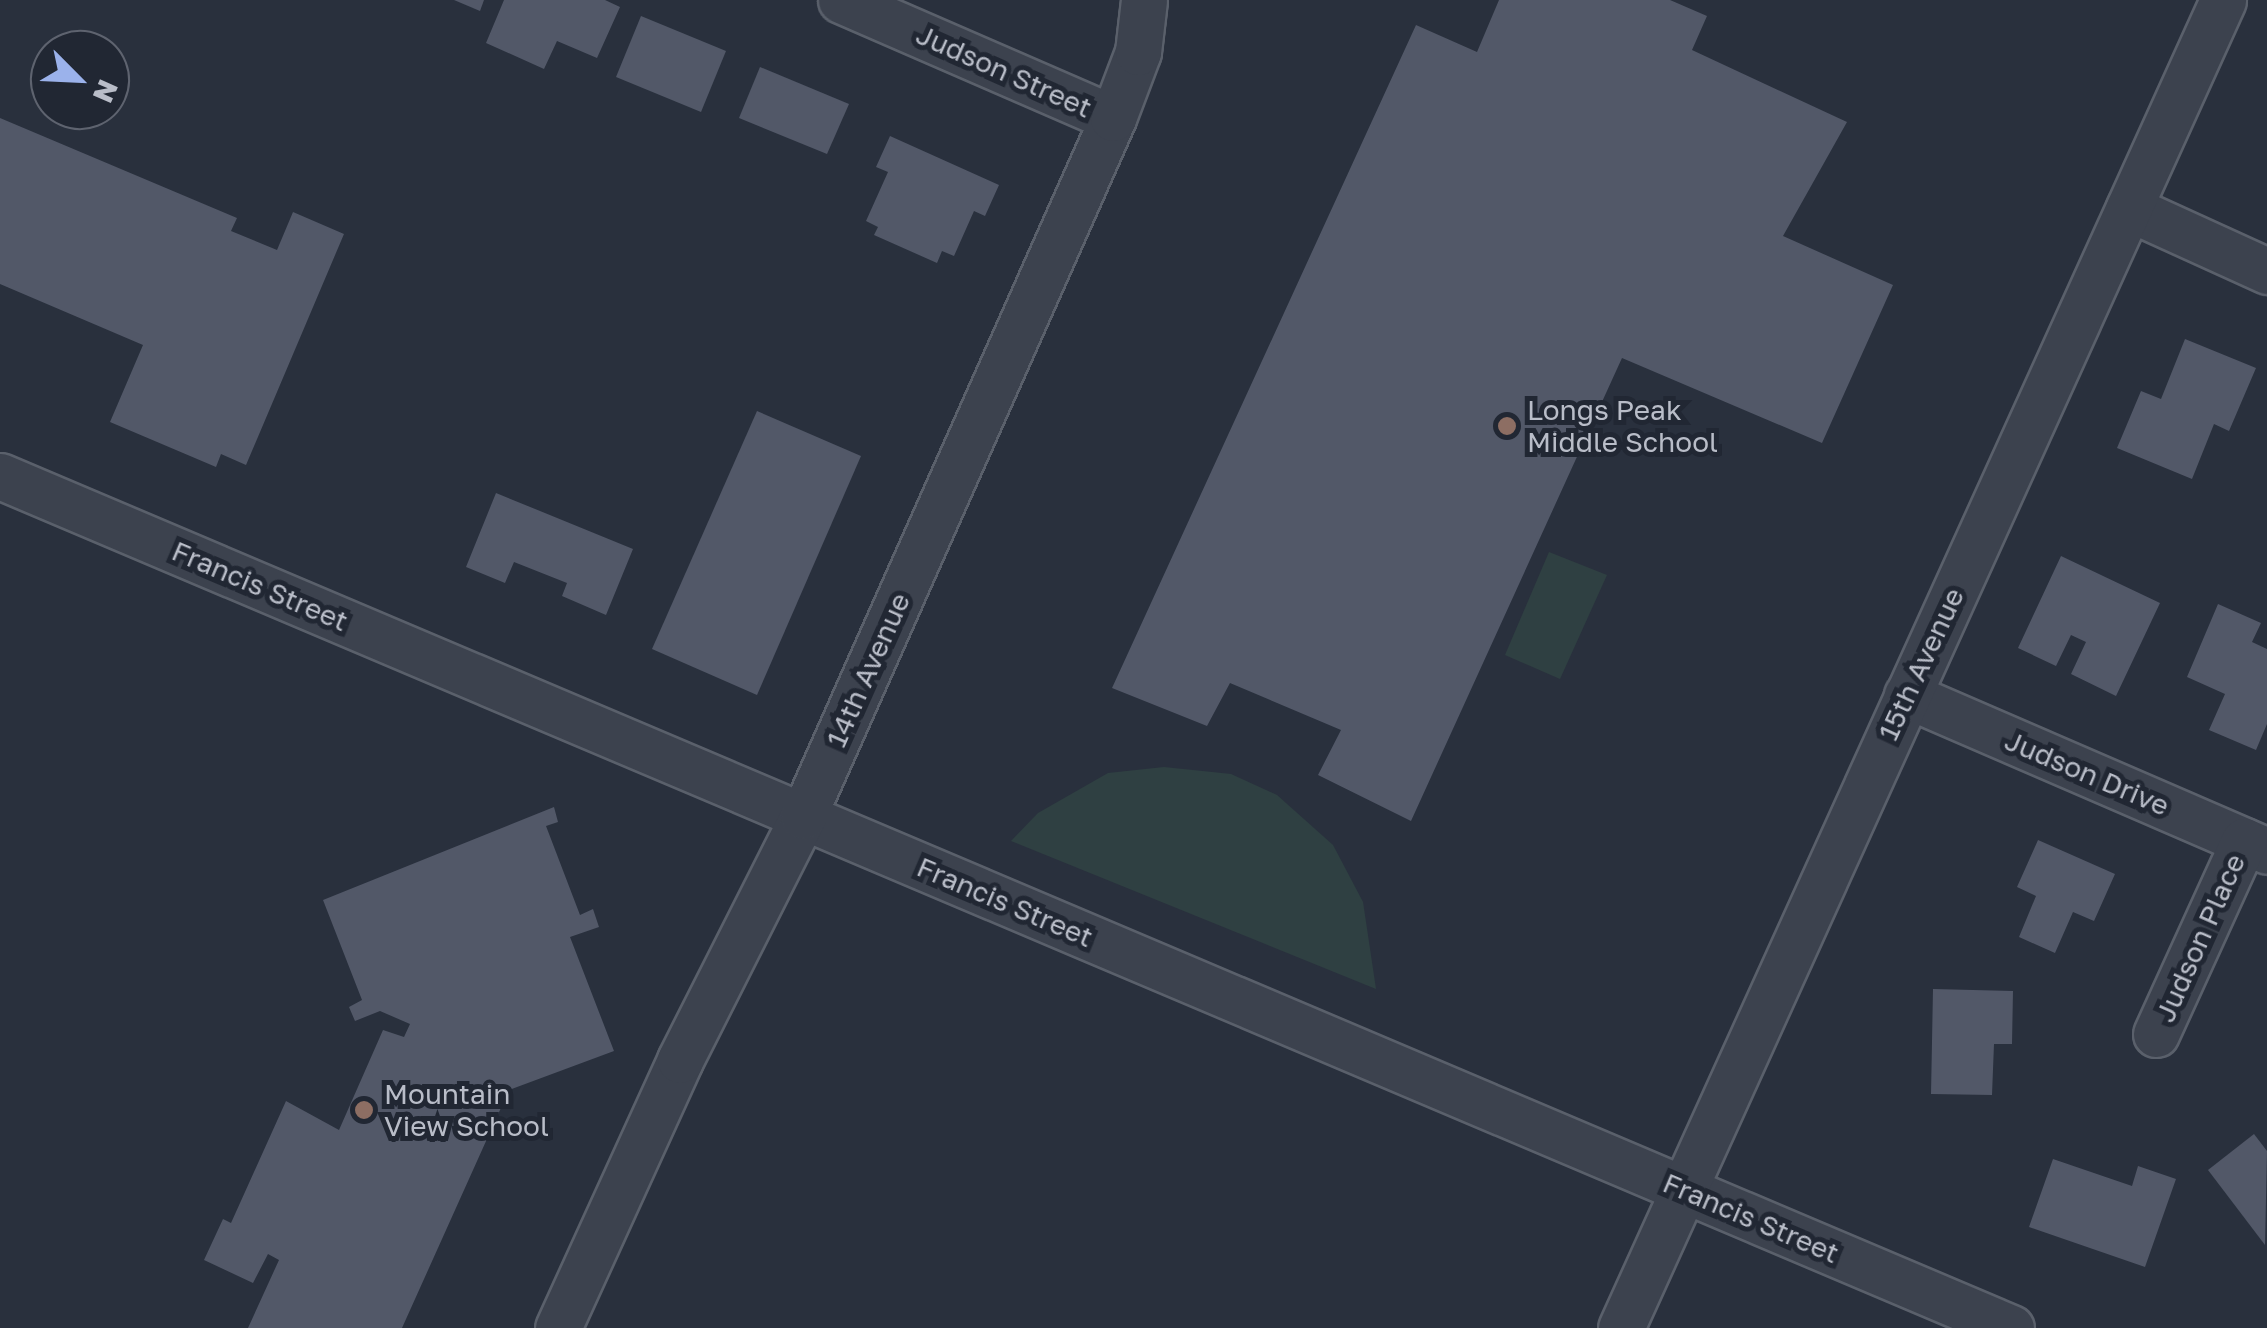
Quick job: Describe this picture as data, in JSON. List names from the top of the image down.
{
  "streets": {
    "street": [
      "Judson Street",
      "Francis Street",
      "15th Avenue",
      "14th Avenue",
      "Judson Drive",
      "Judson Place"
    ]
  },
  "crossings": [
    ["Judson Street", "14th Avenue"],
    ["Francis Street", "15th Avenue"],
    ["Francis Street", "14th Avenue"],
    ["15th Avenue", "Judson Drive"],
    ["Judson Drive", "Judson Place"]
  ],
  "places": ["Longs Peak Middle School", "Mountain View School"],
  "north": "bottom right"
}
